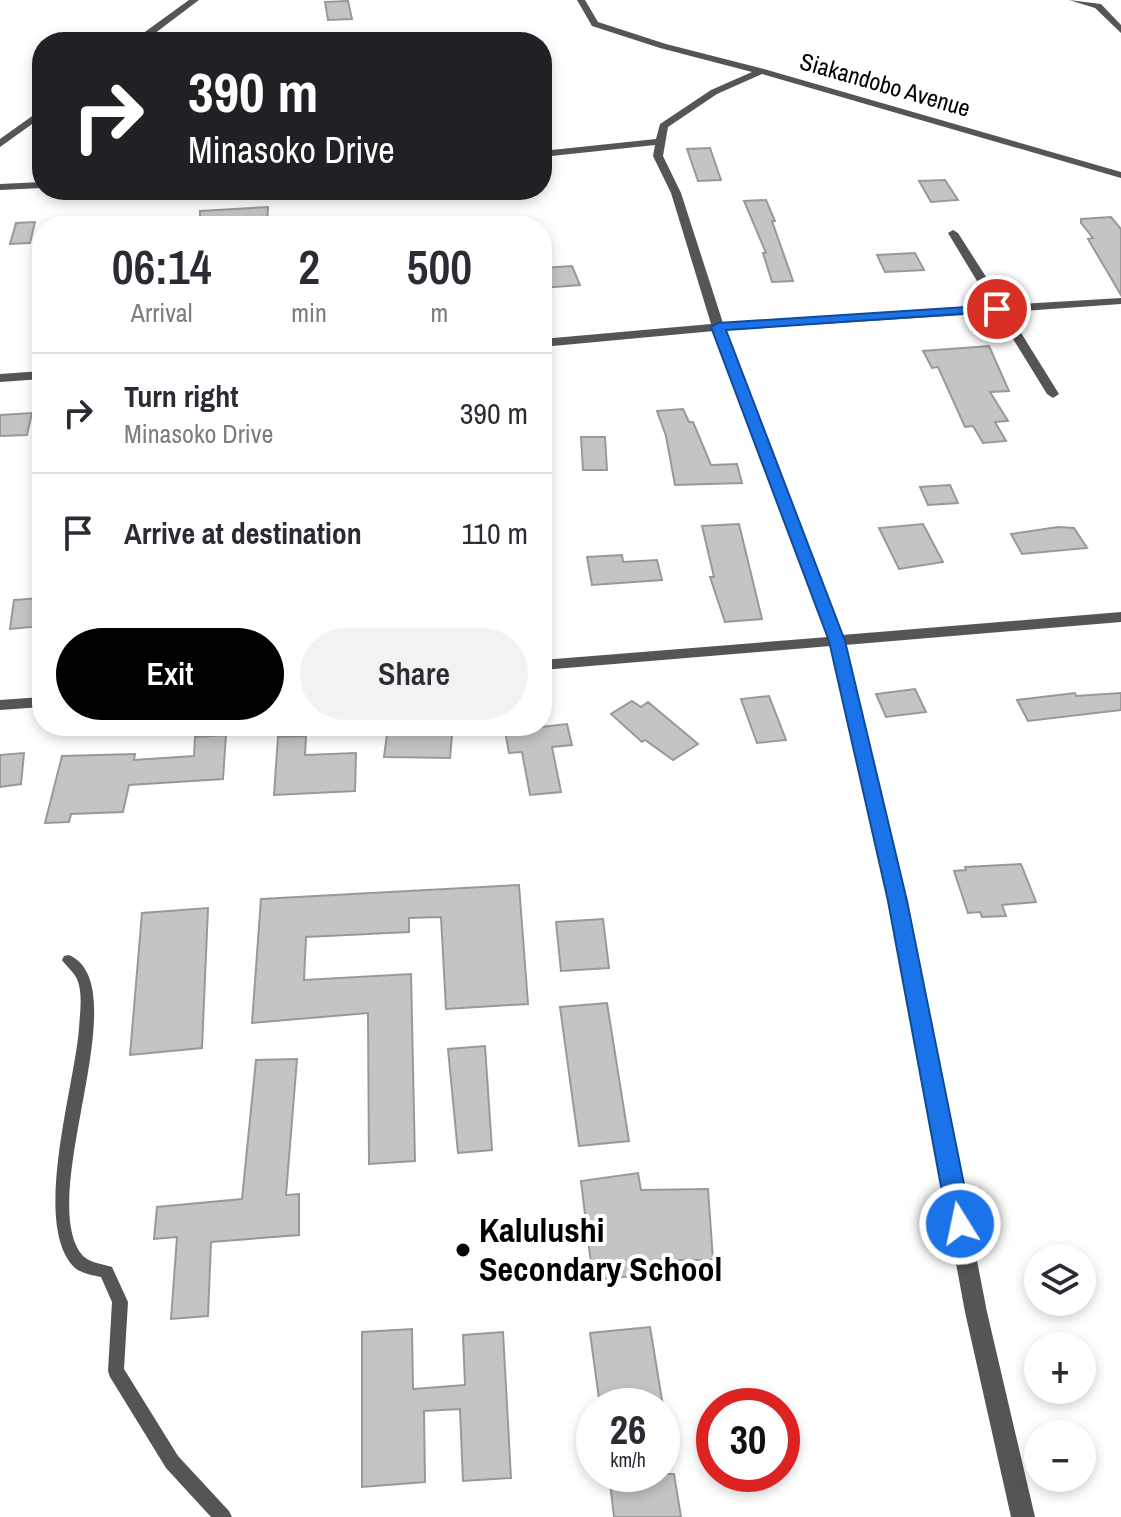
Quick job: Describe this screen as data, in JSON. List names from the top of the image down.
{
  "streets": {
    "street": ["Siakandobo Avenue"]
  },
  "places": ["Kalulushi Secondary School"],
  "page": {
    "turn": ["390 m", "Minasoko Drive"],
    "eta": [
      "06:14",
      "Arrival",
      "2",
      "min",
      "500",
      "m"
    ],
    "list": [
      {
        "name": "Turn right",
        "note": "Minasoko Drive",
        "value": "390 m"
      },
      {
        "name": "Arrive at destination",
        "value": "110 m"
      }
    ],
    "buttons": ["Exit", "Share"],
    "map_buttons": ["+", "−"],
    "speed": "26 km/h",
    "limit": "30"
  }
}
